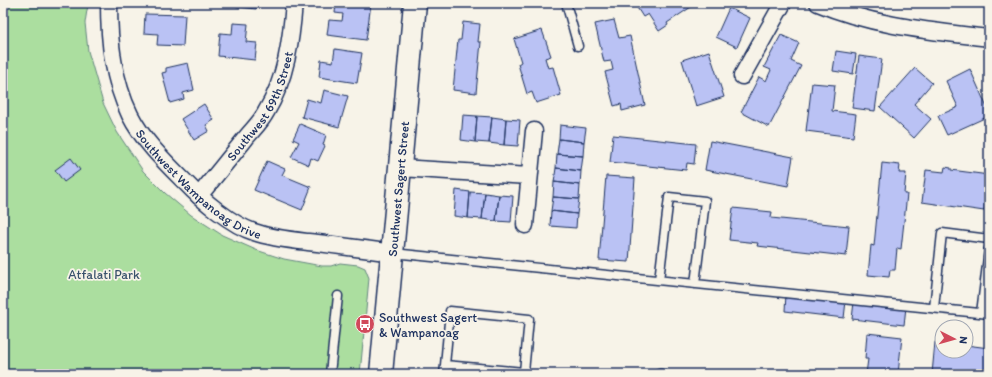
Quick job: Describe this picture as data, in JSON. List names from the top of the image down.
{
  "streets": {
    "main road": ["Southwest Sagert Street"],
    "street": ["Southwest 69th Street", "Southwest Wampanoag Drive"]
  },
  "crossings": [
    ["Southwest 69th Street", "Southwest Wampanoag Drive"],
    ["Southwest Wampanoag Drive", "Southwest Sagert Street"]
  ],
  "parks": ["Atfalati Park"],
  "places": {
    "bus stop": ["Southwest Sagert & Wampanoag"]
  },
  "north": "right"
}
